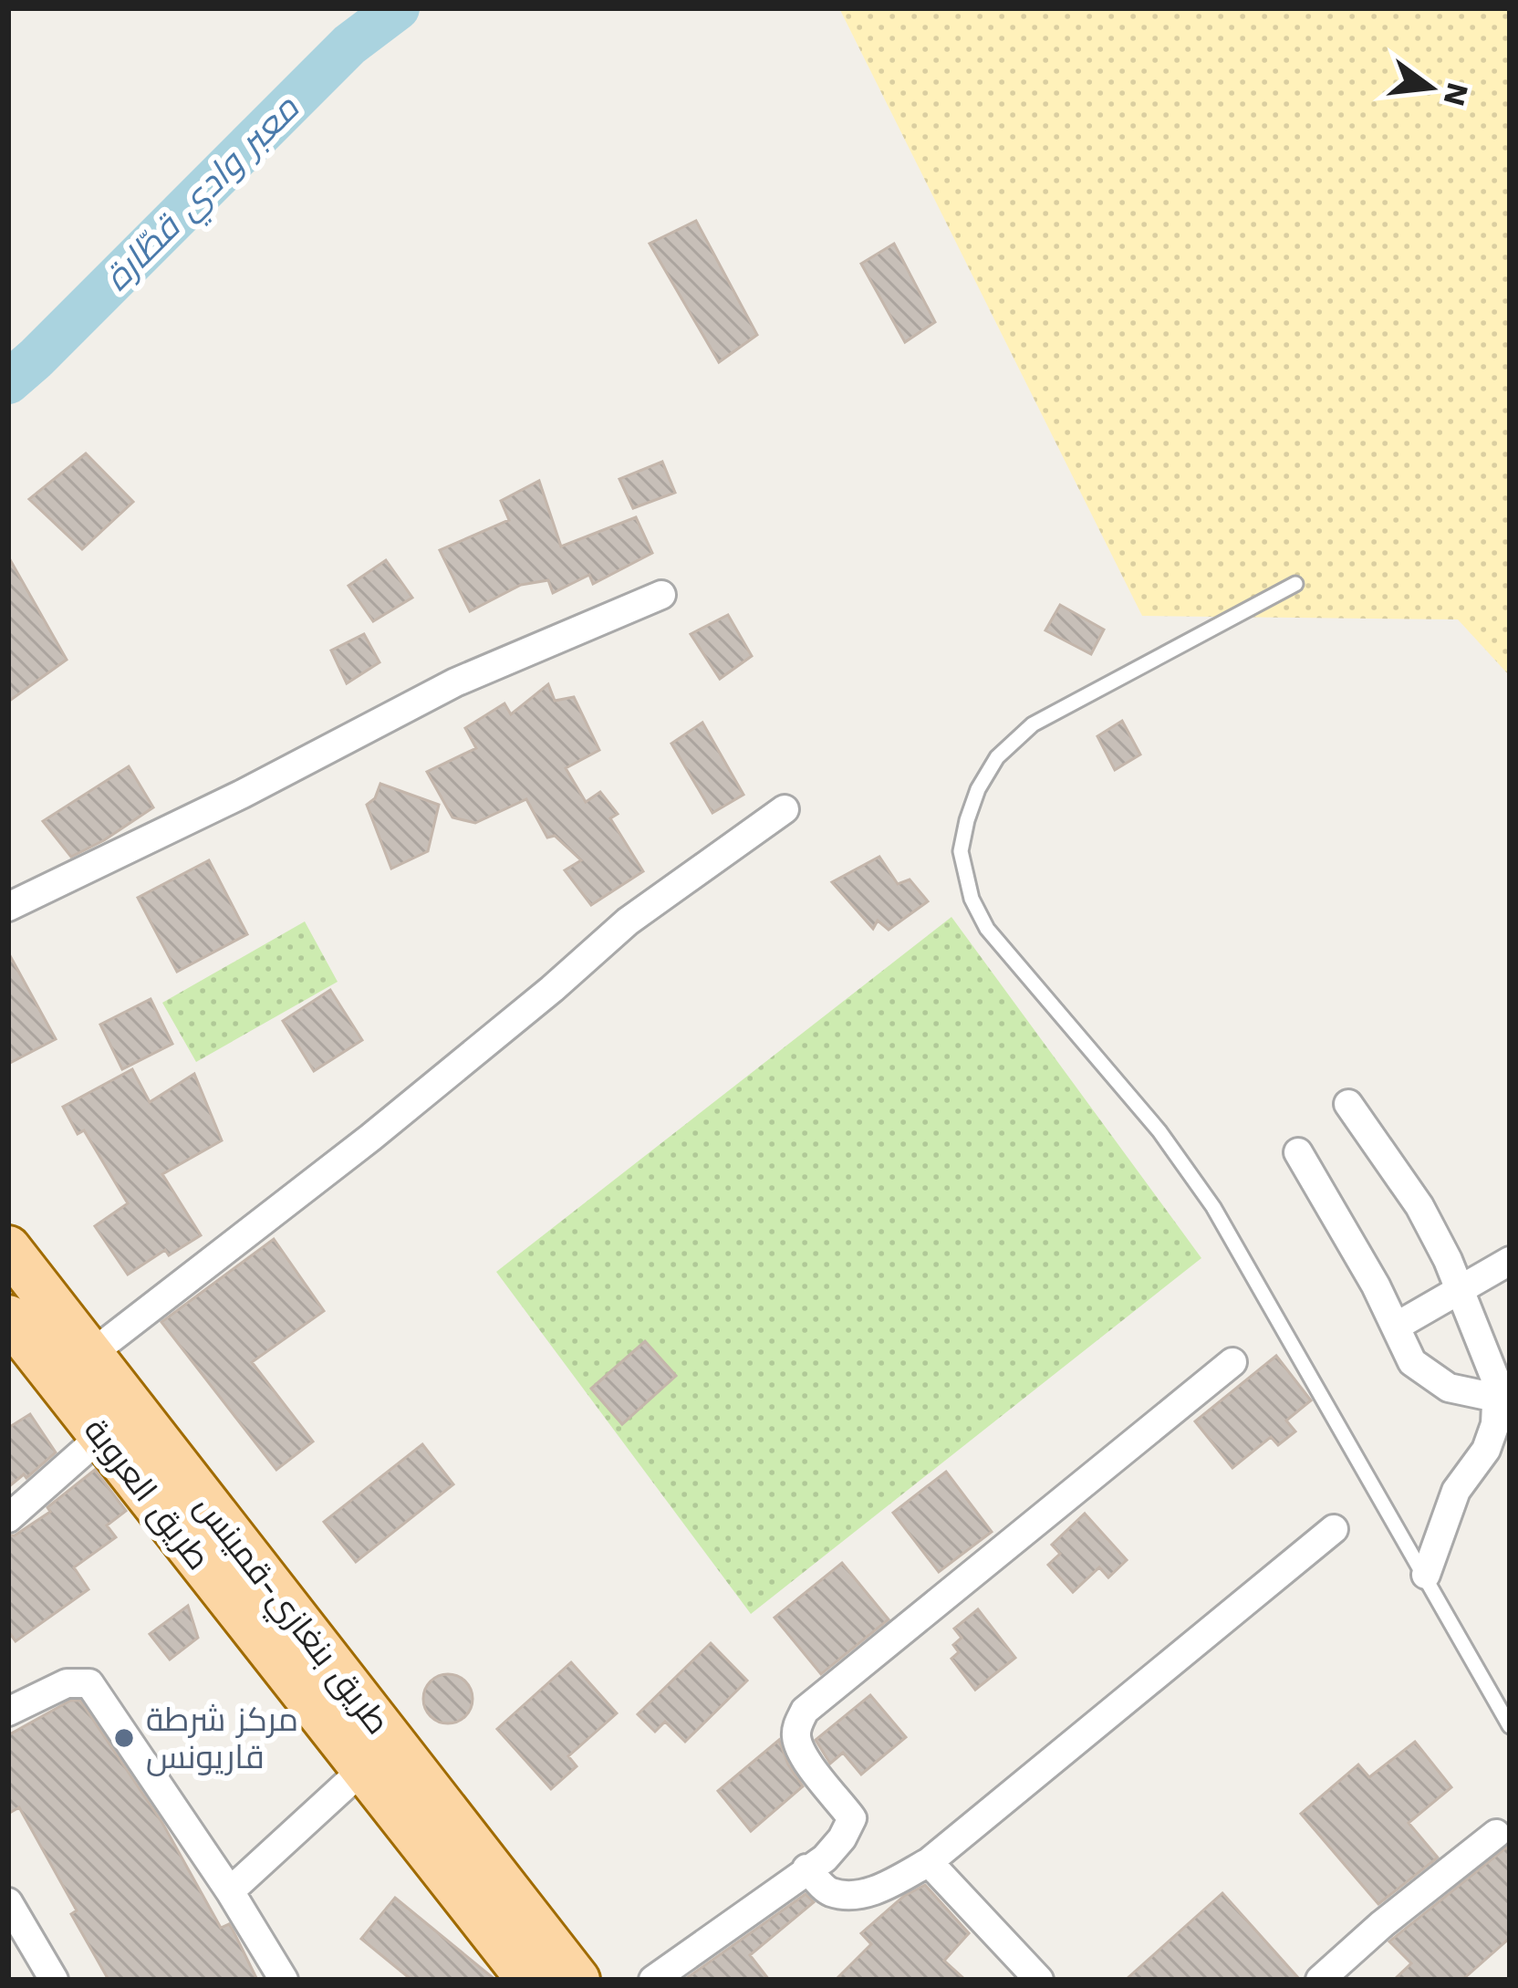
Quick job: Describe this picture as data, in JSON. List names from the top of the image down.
{
  "streets": {
    "main road": ["طريق العروبة", "طريق بنغازي-قمينس"]
  },
  "water": ["معبر وادي قطّارة"],
  "places": ["مركز شرطة قاريونس"],
  "north": "right"
}
